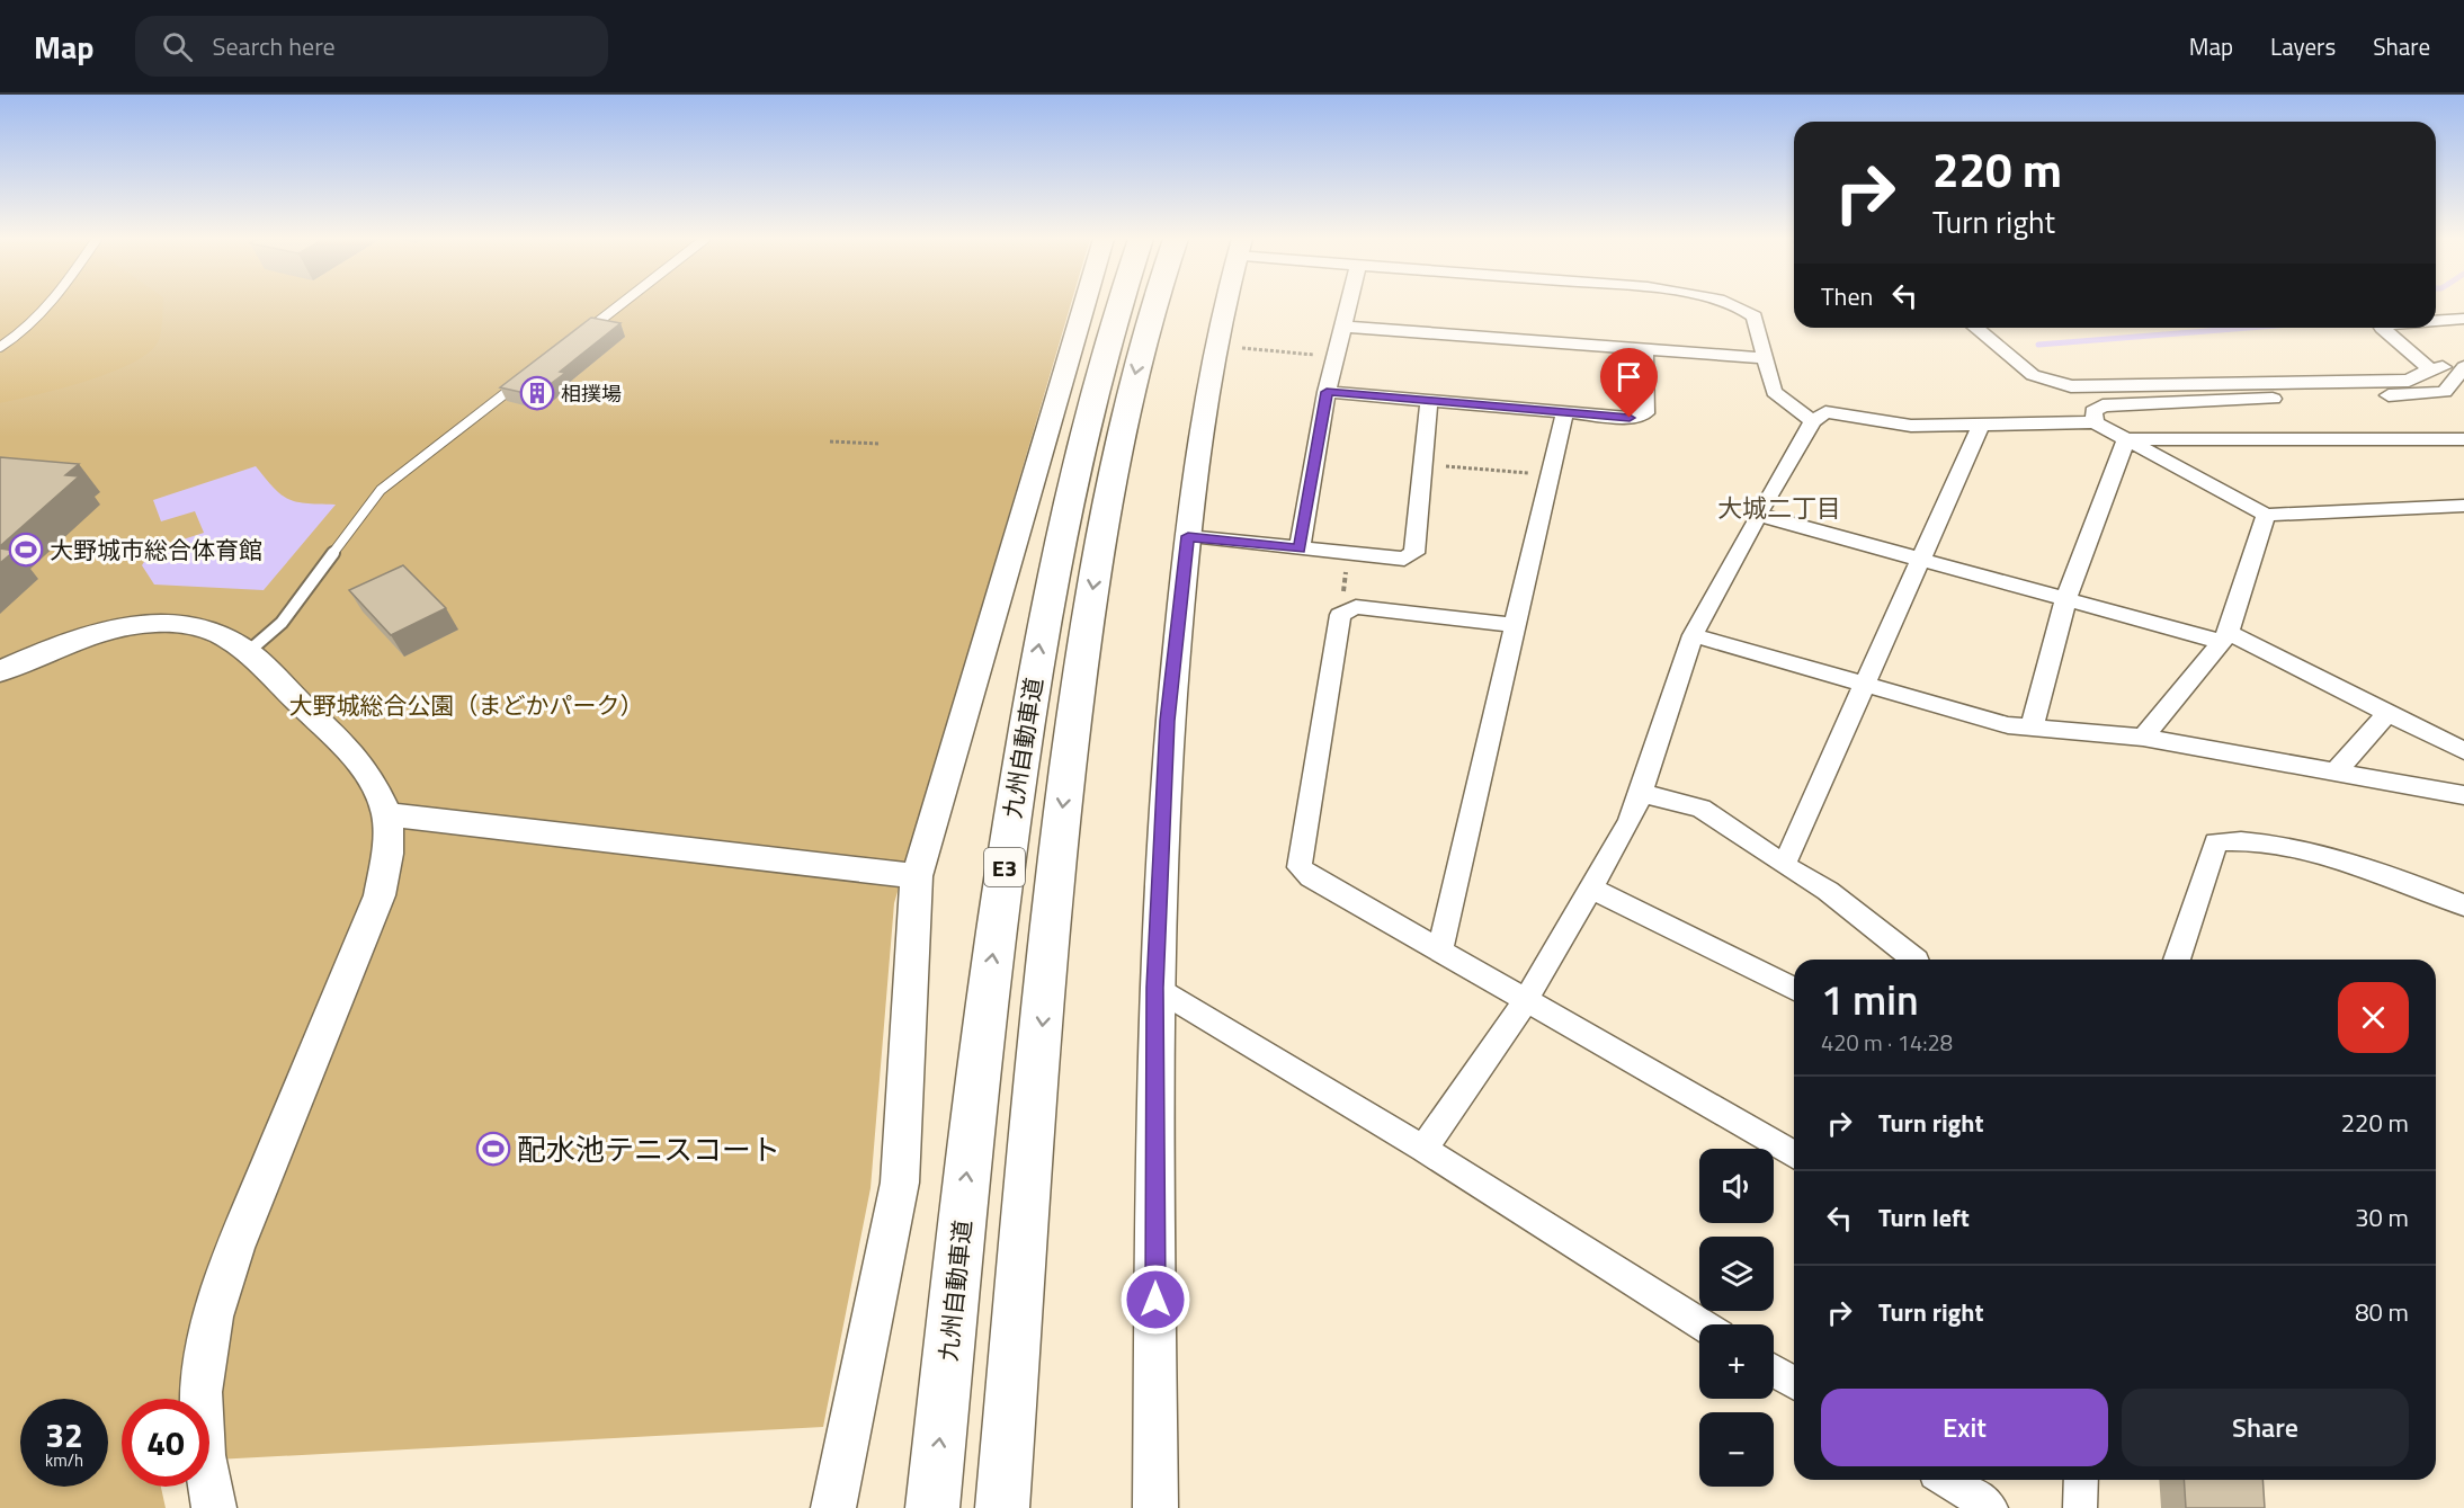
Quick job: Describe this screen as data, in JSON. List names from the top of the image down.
{
  "streets": {
    "highway": ["九州自動車道", "E3"]
  },
  "districts": ["大城二丁目"],
  "parks": ["大野城総合公園（まどかパーク）"],
  "places": {
    "building": ["相撲場"],
    "sports": ["大野城市総合体育館", "配水池テニスコート"]
  },
  "page": {
    "header": "Map",
    "search": "Search here",
    "nav": ["Map", "Layers", "Share"],
    "turn": ["220 m", "Turn right"],
    "then": "Then",
    "heading": ["1 min", "420 m · 14:28"],
    "list": [
      {
        "name": "Turn right",
        "value": "220 m"
      },
      {
        "name": "Turn left",
        "value": "30 m"
      },
      {
        "name": "Turn right",
        "value": "80 m"
      }
    ],
    "map_buttons": ["+", "−"],
    "buttons": ["Exit", "Share"],
    "speed": "32 km/h",
    "limit": "40"
  }
}
